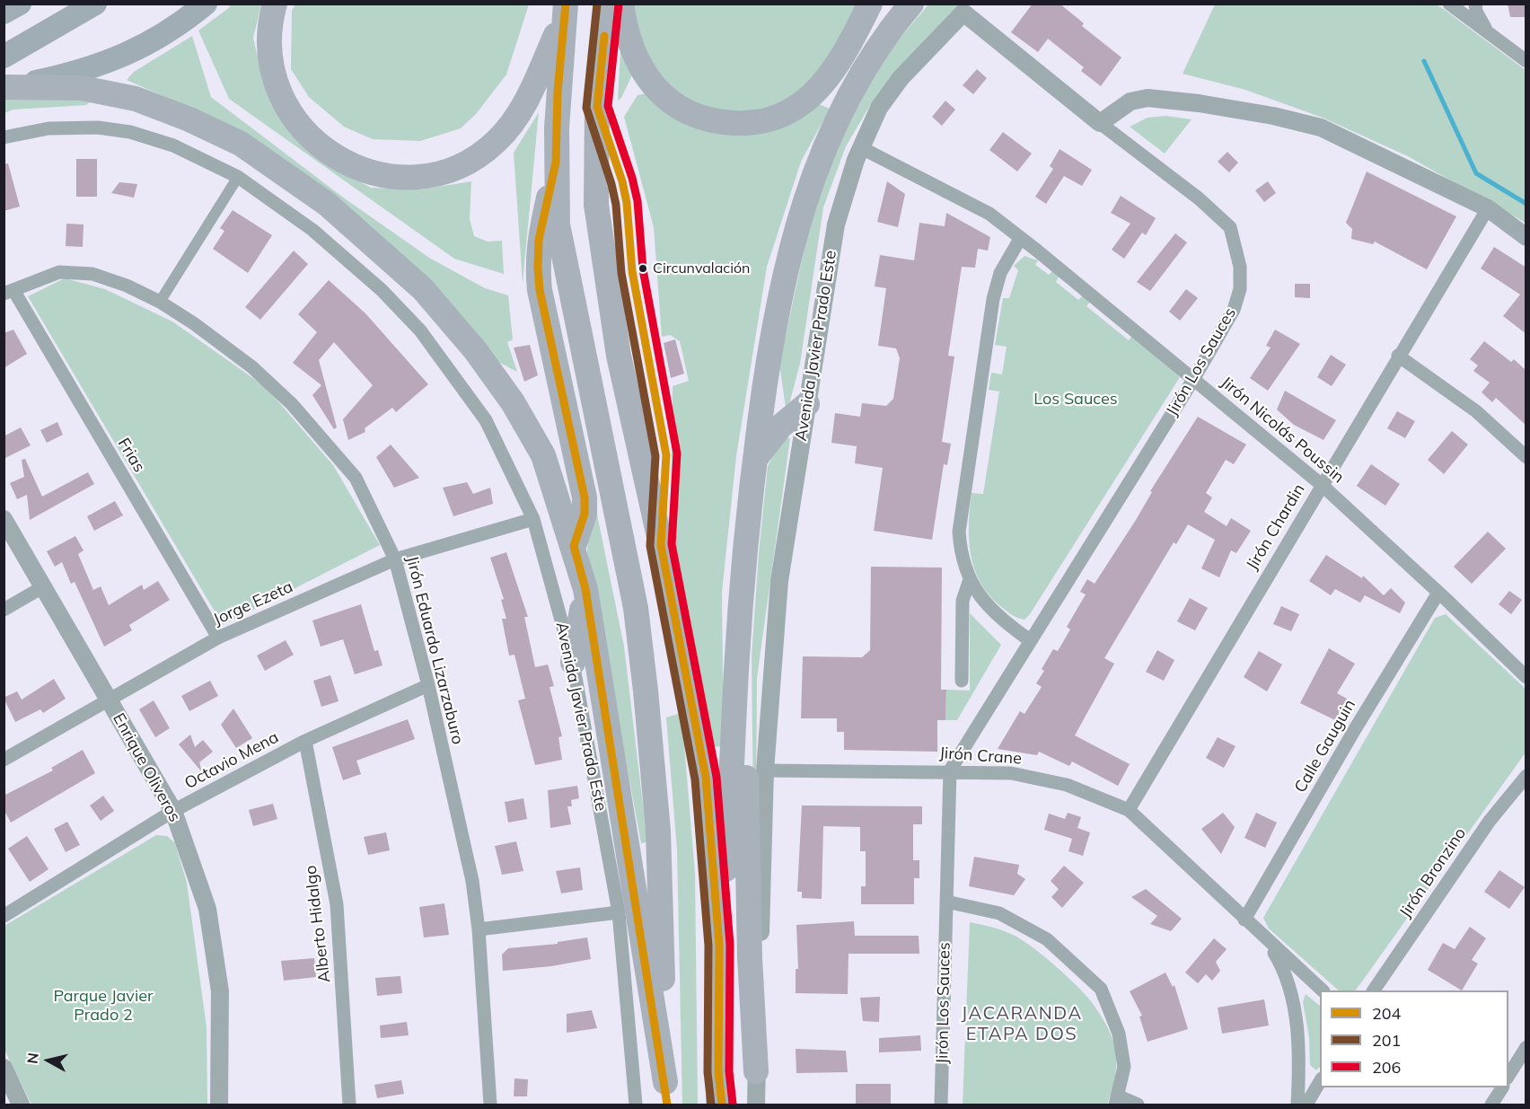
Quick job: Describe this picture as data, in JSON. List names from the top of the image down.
{
  "streets": {
    "street": [
      "Avenida Javier Prado Este",
      "Jirón Los Sauces",
      "Jirón Nicolás Poussin",
      "Frias",
      "Jirón Chardin",
      "Jorge Ezeta",
      "Jirón Eduardo Lizarzaburo",
      "Calle Gauguin",
      "Jirón Crane",
      "Octavio Mena",
      "Enrique Oliveros",
      "Jirón Bronzino",
      "Alberto Hidalgo"
    ]
  },
  "crossings": [
    ["Avenida Javier Prado Este", "Jirón Los Sauces"],
    ["Avenida Javier Prado Este", "Jirón Nicolás Poussin"],
    ["Avenida Javier Prado Este", "Jorge Ezeta"],
    ["Avenida Javier Prado Este", "Jirón Crane"],
    ["Jirón Los Sauces", "Jirón Nicolás Poussin"],
    ["Jirón Los Sauces", "Jirón Crane"],
    ["Jirón Nicolás Poussin", "Jirón Chardin"],
    ["Jirón Nicolás Poussin", "Calle Gauguin"],
    ["Frias", "Jorge Ezeta"],
    ["Frias", "Jirón Eduardo Lizarzaburo"],
    ["Jirón Chardin", "Jirón Crane"],
    ["Jorge Ezeta", "Jirón Eduardo Lizarzaburo"],
    ["Jorge Ezeta", "Enrique Oliveros"],
    ["Jirón Eduardo Lizarzaburo", "Octavio Mena"],
    ["Calle Gauguin", "Jirón Crane"],
    ["Octavio Mena", "Enrique Oliveros"],
    ["Octavio Mena", "Alberto Hidalgo"]
  ],
  "districts": ["JACARANDA ETAPA DOS"],
  "parks": ["Los Sauces", "Parque Javier Prado 2"],
  "places": ["Circunvalación"],
  "lines": ["transit line 204", "transit line 201", "transit line 206"],
  "legend": ["204", "201", "206"],
  "north": "left"
}
